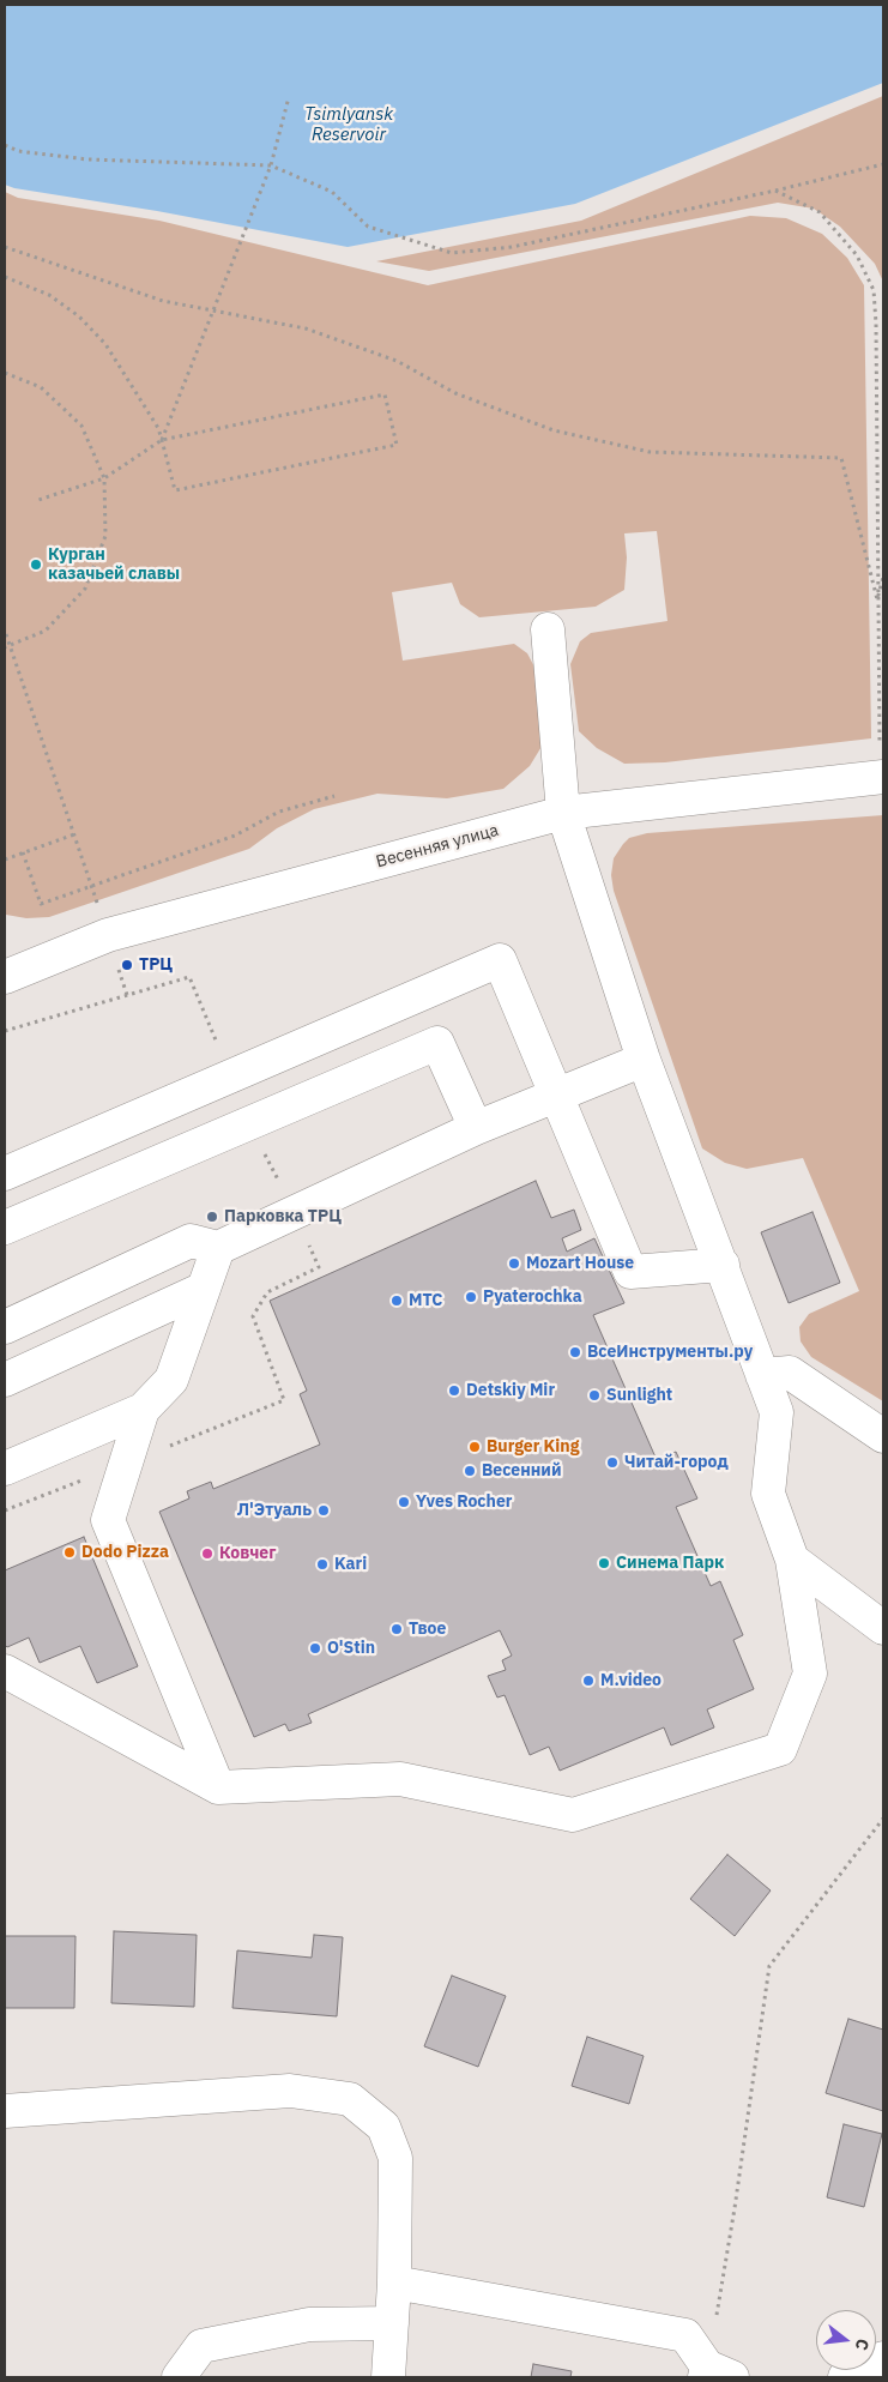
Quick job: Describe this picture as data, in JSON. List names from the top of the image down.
{
  "streets": {
    "street": ["Весенняя улица"]
  },
  "water": ["Tsimlyansk Reservoir"],
  "places": [
    "Курган казачьей славы",
    "ТРЦ",
    "Парковка ТРЦ",
    "Mozart House",
    "Pyaterochka",
    "МТС",
    "ВсеИнструменты.ру",
    "Detskiy Mir",
    "Sunlight",
    "Burger King",
    "Читай-город",
    "Весенний",
    "Yves Rocher",
    "Л'Этуаль",
    "Dodo Pizza",
    "Ковчег",
    "Синема Парк",
    "Kari",
    "Твое",
    "O'Stin",
    "M.video"
  ],
  "north": "right"
}
